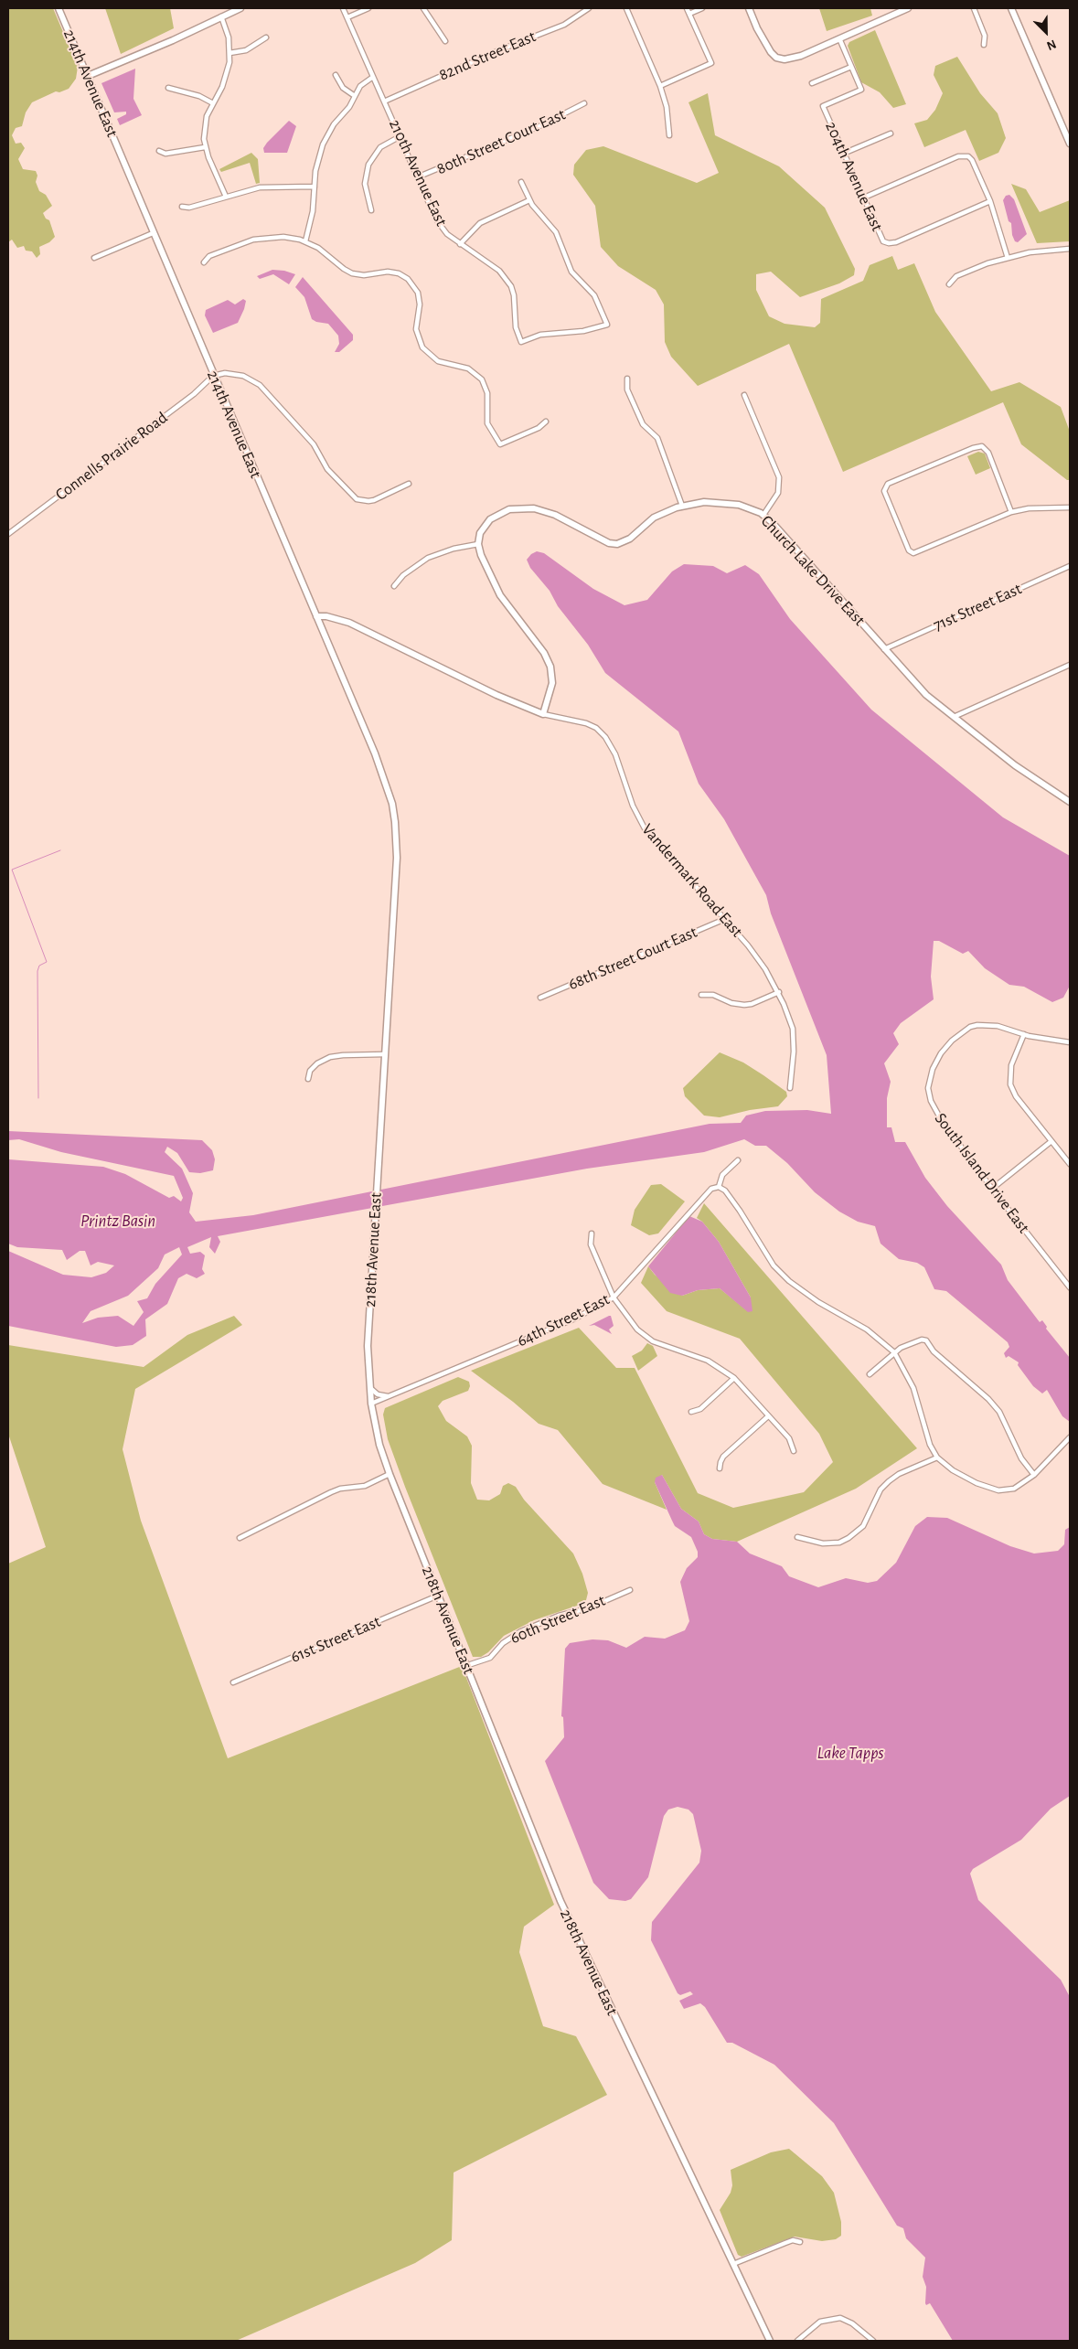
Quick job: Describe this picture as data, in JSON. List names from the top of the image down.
{
  "streets": {
    "street": [
      "82nd Street East",
      "214th Avenue East",
      "80th Street Court East",
      "210th Avenue East",
      "204th Avenue East",
      "Connells Prairie Road",
      "Church Lake Drive East",
      "71st Street East",
      "Vandermark Road East",
      "68th Street Court East",
      "South Island Drive East",
      "218th Avenue East",
      "64th Street East",
      "60th Street East",
      "61st Street East"
    ]
  },
  "crossings": [
    ["82nd Street East", "210th Avenue East"],
    ["214th Avenue East", "Connells Prairie Road"],
    ["214th Avenue East", "Vandermark Road East"],
    ["214th Avenue East", "218th Avenue East"],
    ["80th Street Court East", "210th Avenue East"],
    ["Church Lake Drive East", "71st Street East"],
    ["Vandermark Road East", "68th Street Court East"],
    ["218th Avenue East", "64th Street East"],
    ["218th Avenue East", "60th Street East"],
    ["218th Avenue East", "61st Street East"]
  ],
  "water": ["Printz Basin", "Lake Tapps"],
  "north": "bottom right"
}
